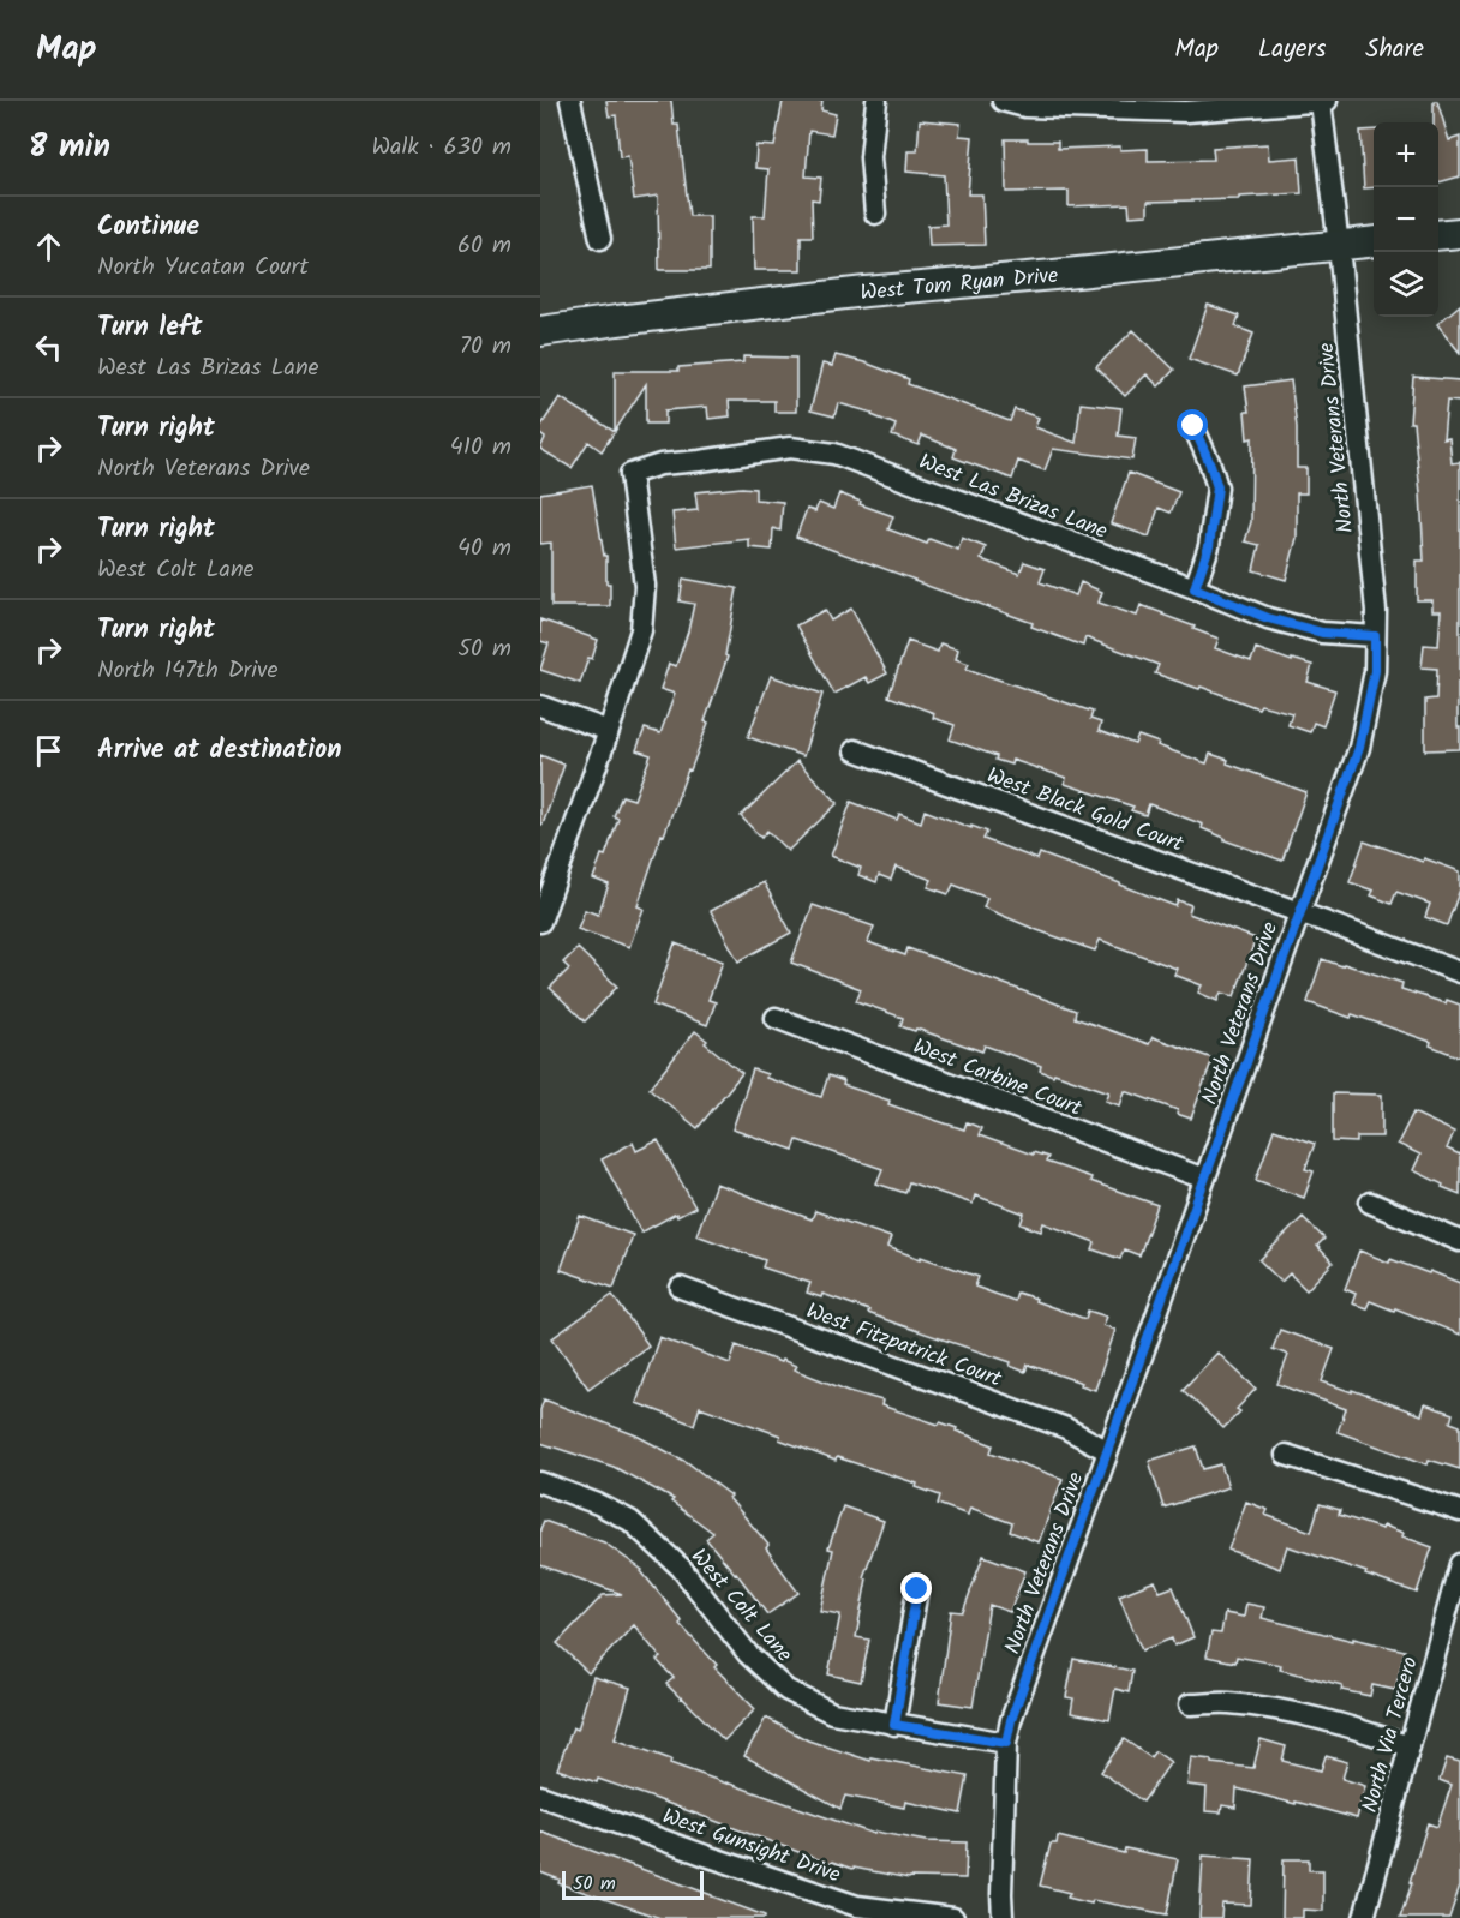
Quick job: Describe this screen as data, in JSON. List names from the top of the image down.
{
  "streets": {
    "street": [
      "West Tom Ryan Drive",
      "North Veterans Drive",
      "West Las Brizas Lane",
      "West Black Gold Court",
      "West Carbine Court",
      "West Fitzpatrick Court",
      "West Colt Lane",
      "North Via Tercero",
      "West Gunsight Drive"
    ]
  },
  "crossings": [
    ["West Tom Ryan Drive", "North Veterans Drive"],
    ["North Veterans Drive", "West Las Brizas Lane"],
    ["North Veterans Drive", "West Black Gold Court"],
    ["North Veterans Drive", "West Carbine Court"],
    ["North Veterans Drive", "West Fitzpatrick Court"],
    ["North Veterans Drive", "West Colt Lane"]
  ],
  "scale_bar": "50 m",
  "page": {
    "header": "Map",
    "nav": ["Map", "Layers", "Share"],
    "heading": ["8 min", "Walk · 630 m"],
    "map_buttons": ["+", "−"],
    "list": [
      ["Continue", "North Yucatan Court", "60 m"],
      ["Turn left", "West Las Brizas Lane", "70 m"],
      ["Turn right", "North Veterans Drive", "410 m"],
      ["Turn right", "West Colt Lane", "40 m"],
      ["Turn right", "North 147th Drive", "50 m"],
      "Arrive at destination"
    ],
    "scale": "50 m"
  }
}
